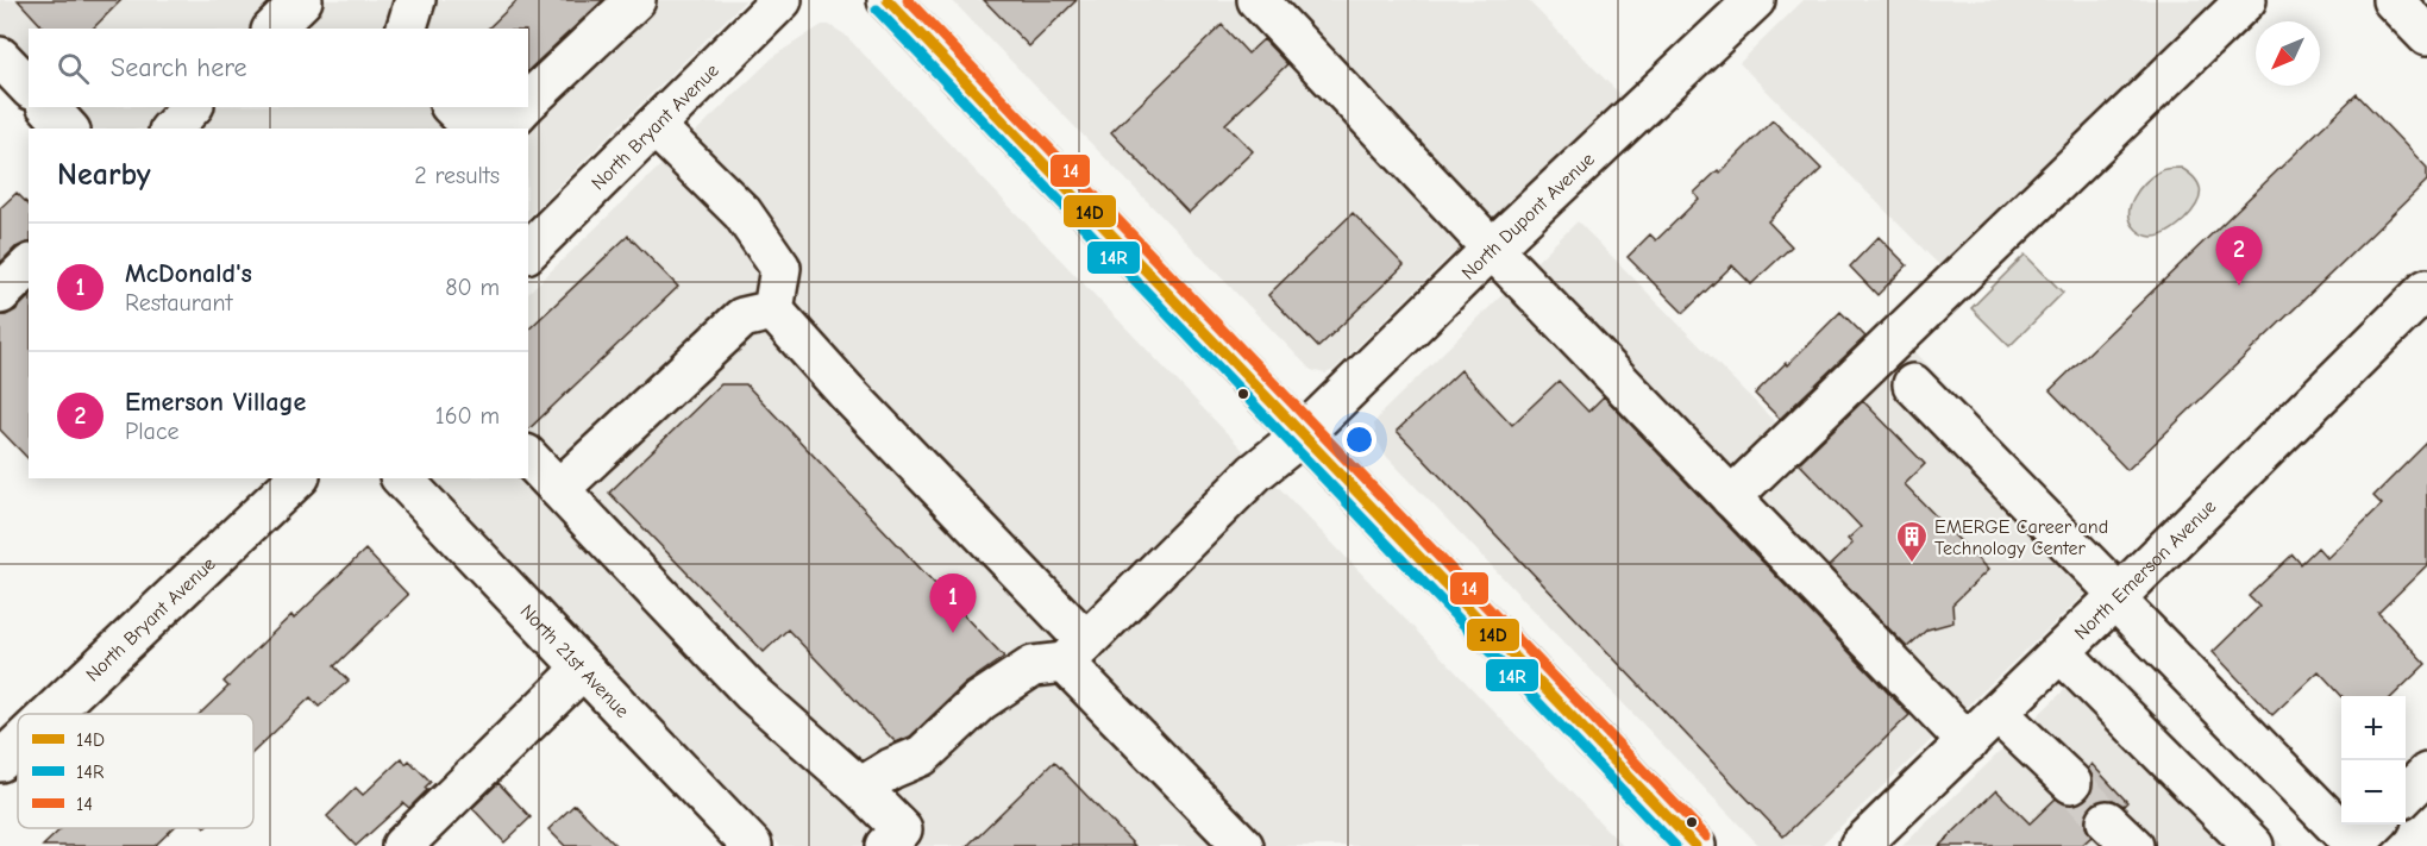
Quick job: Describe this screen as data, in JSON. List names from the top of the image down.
{
  "streets": {
    "street": [
      "North Bryant Avenue",
      "North Dupont Avenue",
      "North Emerson Avenue",
      "North 21st Avenue"
    ]
  },
  "places": {
    "building": ["EMERGE Career and Technology Center"]
  },
  "lines": ["transit line 14D", "transit line 14", "transit line 14R"],
  "legend": ["14D", "14R", "14"],
  "north": "bottom left",
  "page": {
    "search": "Search here",
    "heading": ["Nearby", "2 results"],
    "list": [
      {
        "mark": "1",
        "name": "McDonald's",
        "note": "Restaurant",
        "value": "80 m"
      },
      {
        "mark": "2",
        "name": "Emerson Village",
        "note": "Place",
        "value": "160 m"
      }
    ],
    "pins": ["2", "1"],
    "map_buttons": ["+", "−"]
  }
}
